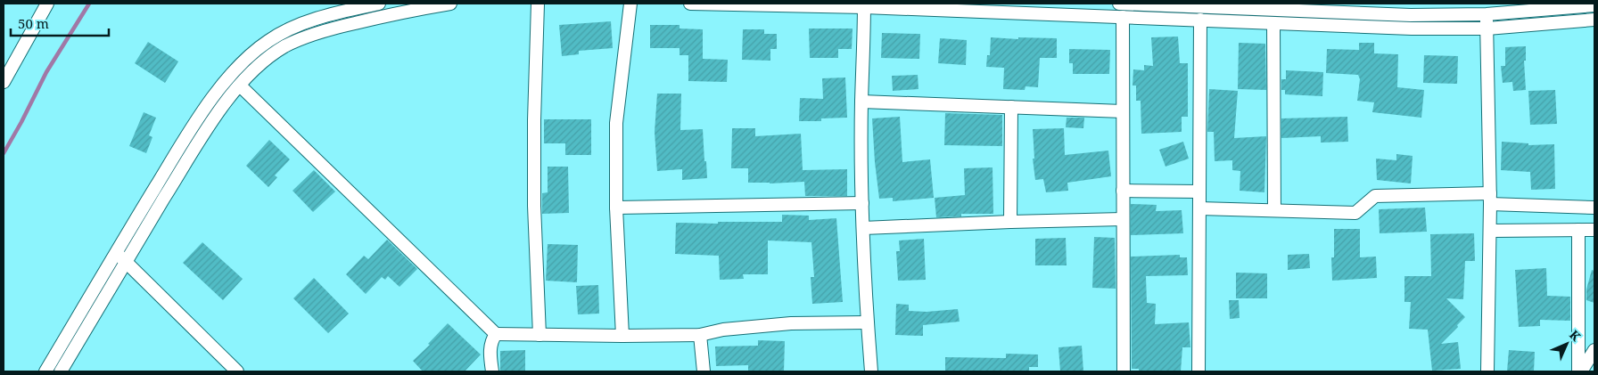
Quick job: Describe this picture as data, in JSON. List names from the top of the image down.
{
  "scale_bar": "50 m",
  "north": "top right"
}
